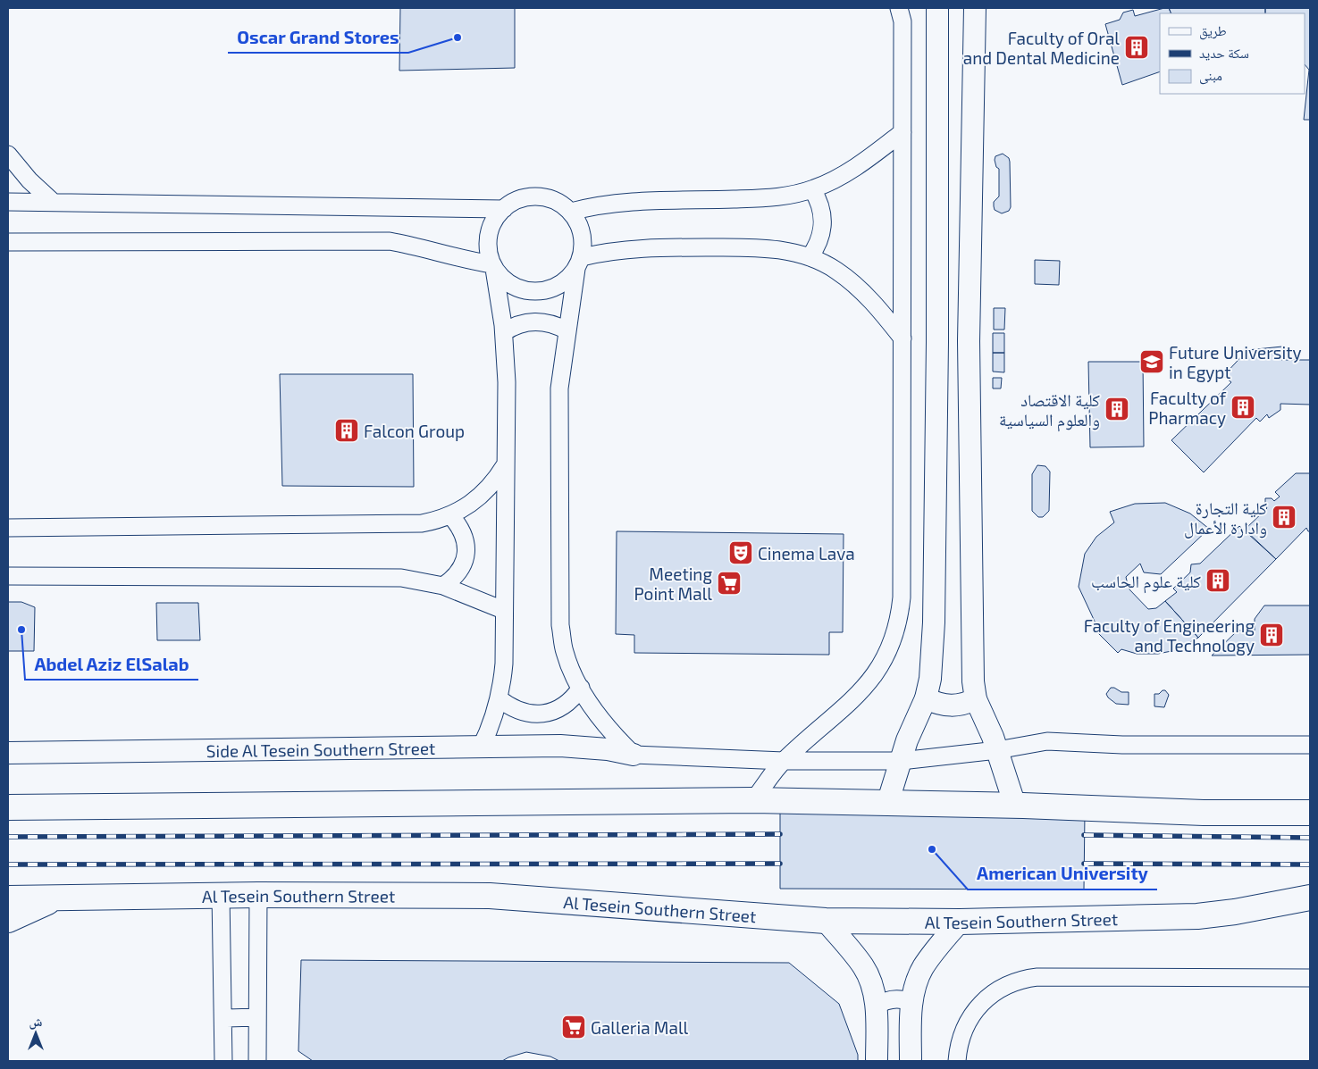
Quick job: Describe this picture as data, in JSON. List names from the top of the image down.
{
  "streets": {
    "main road": ["Al Tesein Southern Street"],
    "street": ["Side Al Tesein Southern Street"]
  },
  "places": {
    "other": ["Oscar Grand Stores", "Abdel Aziz ElSalab", "American University"],
    "building": [
      "Faculty of Oral and Dental Medicine",
      "Faculty of Pharmacy",
      "كلية الاقتصاد والعلوم السياسية",
      "Falcon Group",
      "كلية التجارة وادارة الأعمال",
      "كلية علوم الحاسب",
      "Faculty of Engineering and Technology"
    ],
    "school or university": ["Future University in Egypt"],
    "theatre": ["Cinema Lava"],
    "supermarket": ["Meeting Point Mall", "Galleria Mall"]
  },
  "legend": ["طريق", "سكة حديد", "مبنى"],
  "north": "top"
}
